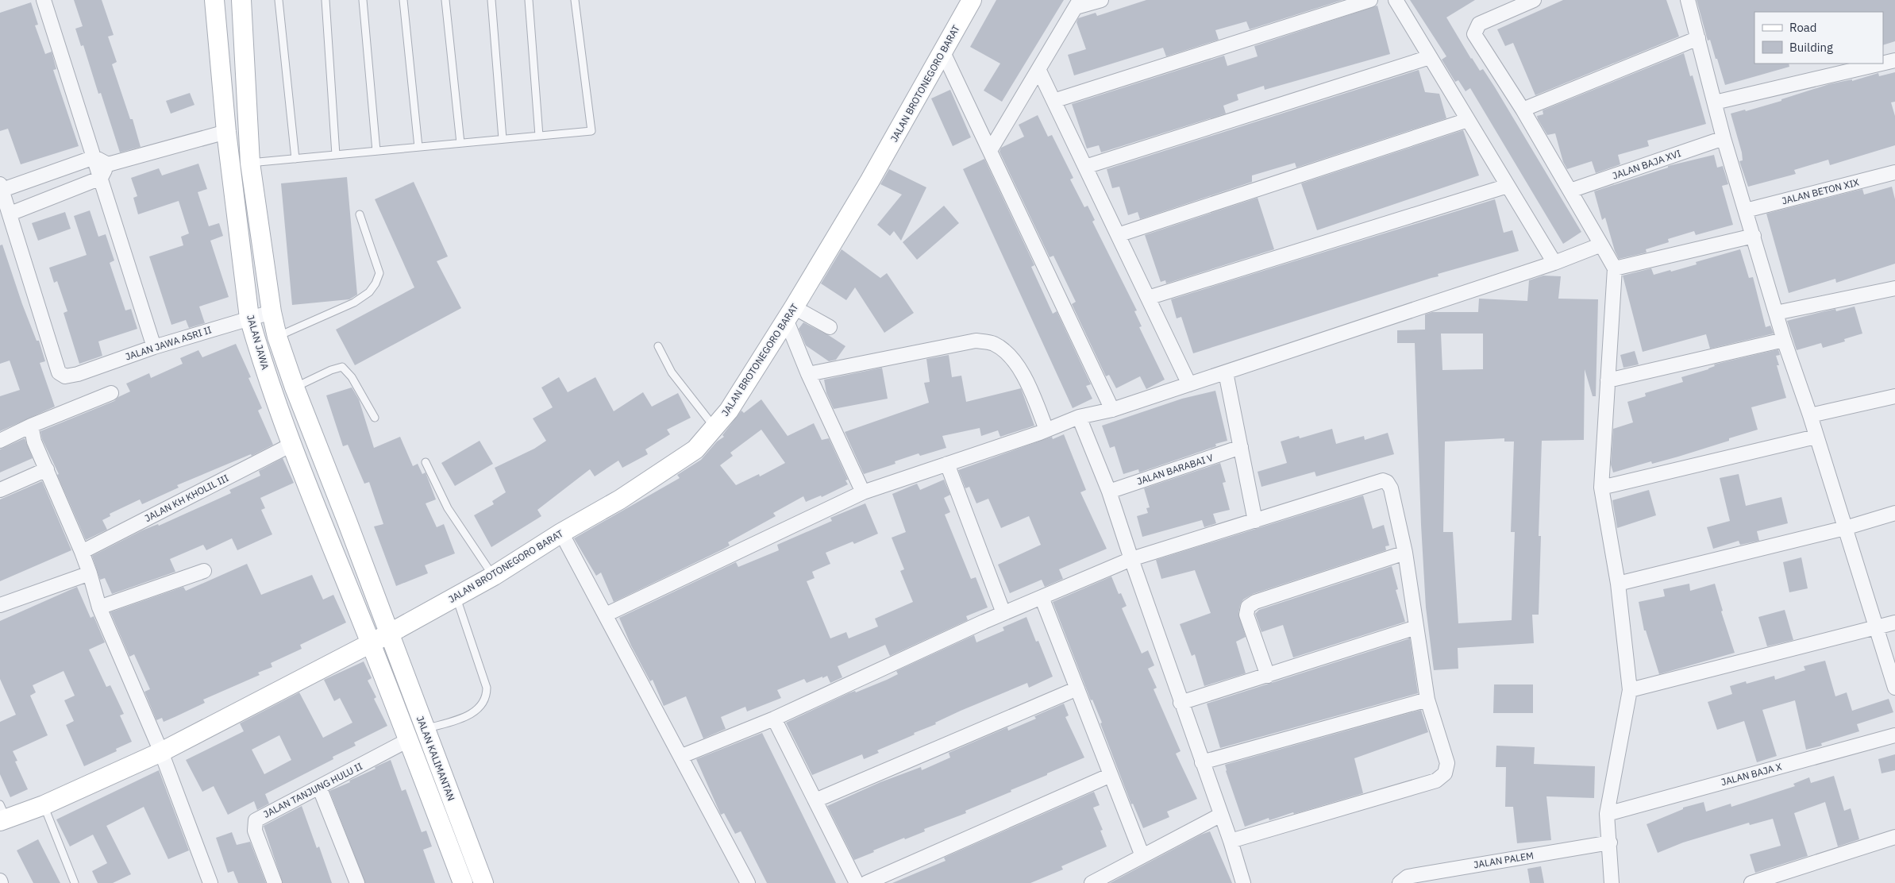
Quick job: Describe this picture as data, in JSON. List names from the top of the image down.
{
  "streets": {
    "main road": ["JALAN BROTONEGORO BARAT", "JALAN JAWA", "JALAN KALIMANTAN"],
    "street": [
      "JALAN BAJA XVI",
      "JALAN BETON XIX",
      "JALAN JAWA ASRI II",
      "JALAN BARABAI V",
      "JALAN KH KHOLIL III",
      "JALAN BAJA X",
      "JALAN TANJUNG HULU II",
      "JALAN PALEM"
    ]
  },
  "crossings": [
    ["JALAN BROTONEGORO BARAT", "JALAN JAWA"],
    ["JALAN BROTONEGORO BARAT", "JALAN KALIMANTAN"],
    ["JALAN JAWA", "JALAN JAWA ASRI II"],
    ["JALAN JAWA", "JALAN KH KHOLIL III"],
    ["JALAN JAWA", "JALAN KALIMANTAN"],
    ["JALAN KALIMANTAN", "JALAN TANJUNG HULU II"]
  ],
  "legend": ["Road", "Building"]
}
